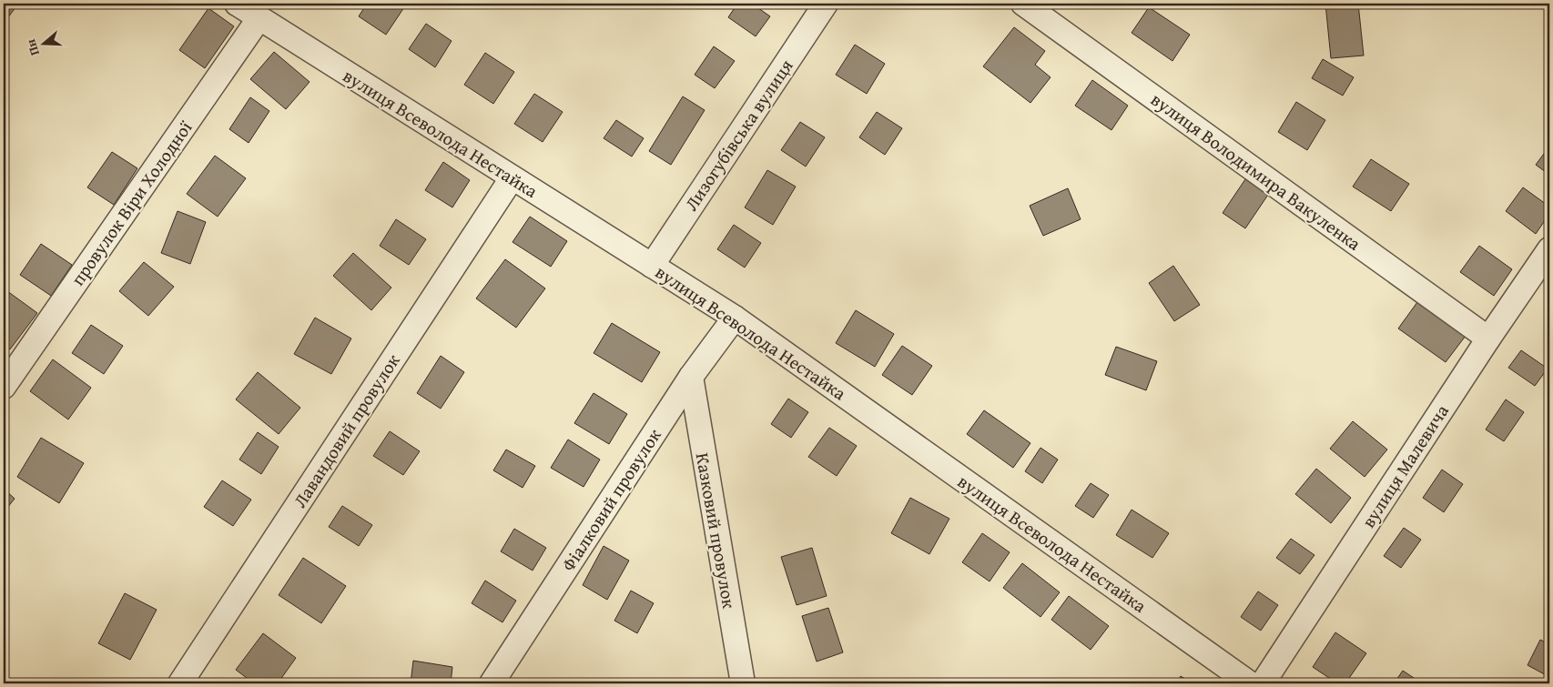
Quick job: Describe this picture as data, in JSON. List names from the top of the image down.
{
  "streets": {
    "street": [
      "вулиця Всеволода Нестайка",
      "Лизогубівська вулиця",
      "вулиця Володимира Вакуленка",
      "провулок Віри Холодної",
      "Лавандовий провулок",
      "вулиця Малевича",
      "Фіалковий провулок",
      "Казковий провулок"
    ]
  },
  "crossings": [
    ["вулиця Всеволода Нестайка", "Лизогубівська вулиця"],
    ["вулиця Всеволода Нестайка", "провулок Віри Холодної"],
    ["вулиця Всеволода Нестайка", "Лавандовий провулок"],
    ["вулиця Всеволода Нестайка", "Фіалковий провулок"],
    ["вулиця Володимира Вакуленка", "вулиця Малевича"],
    ["Фіалковий провулок", "Казковий провулок"]
  ],
  "north": "left"
}
